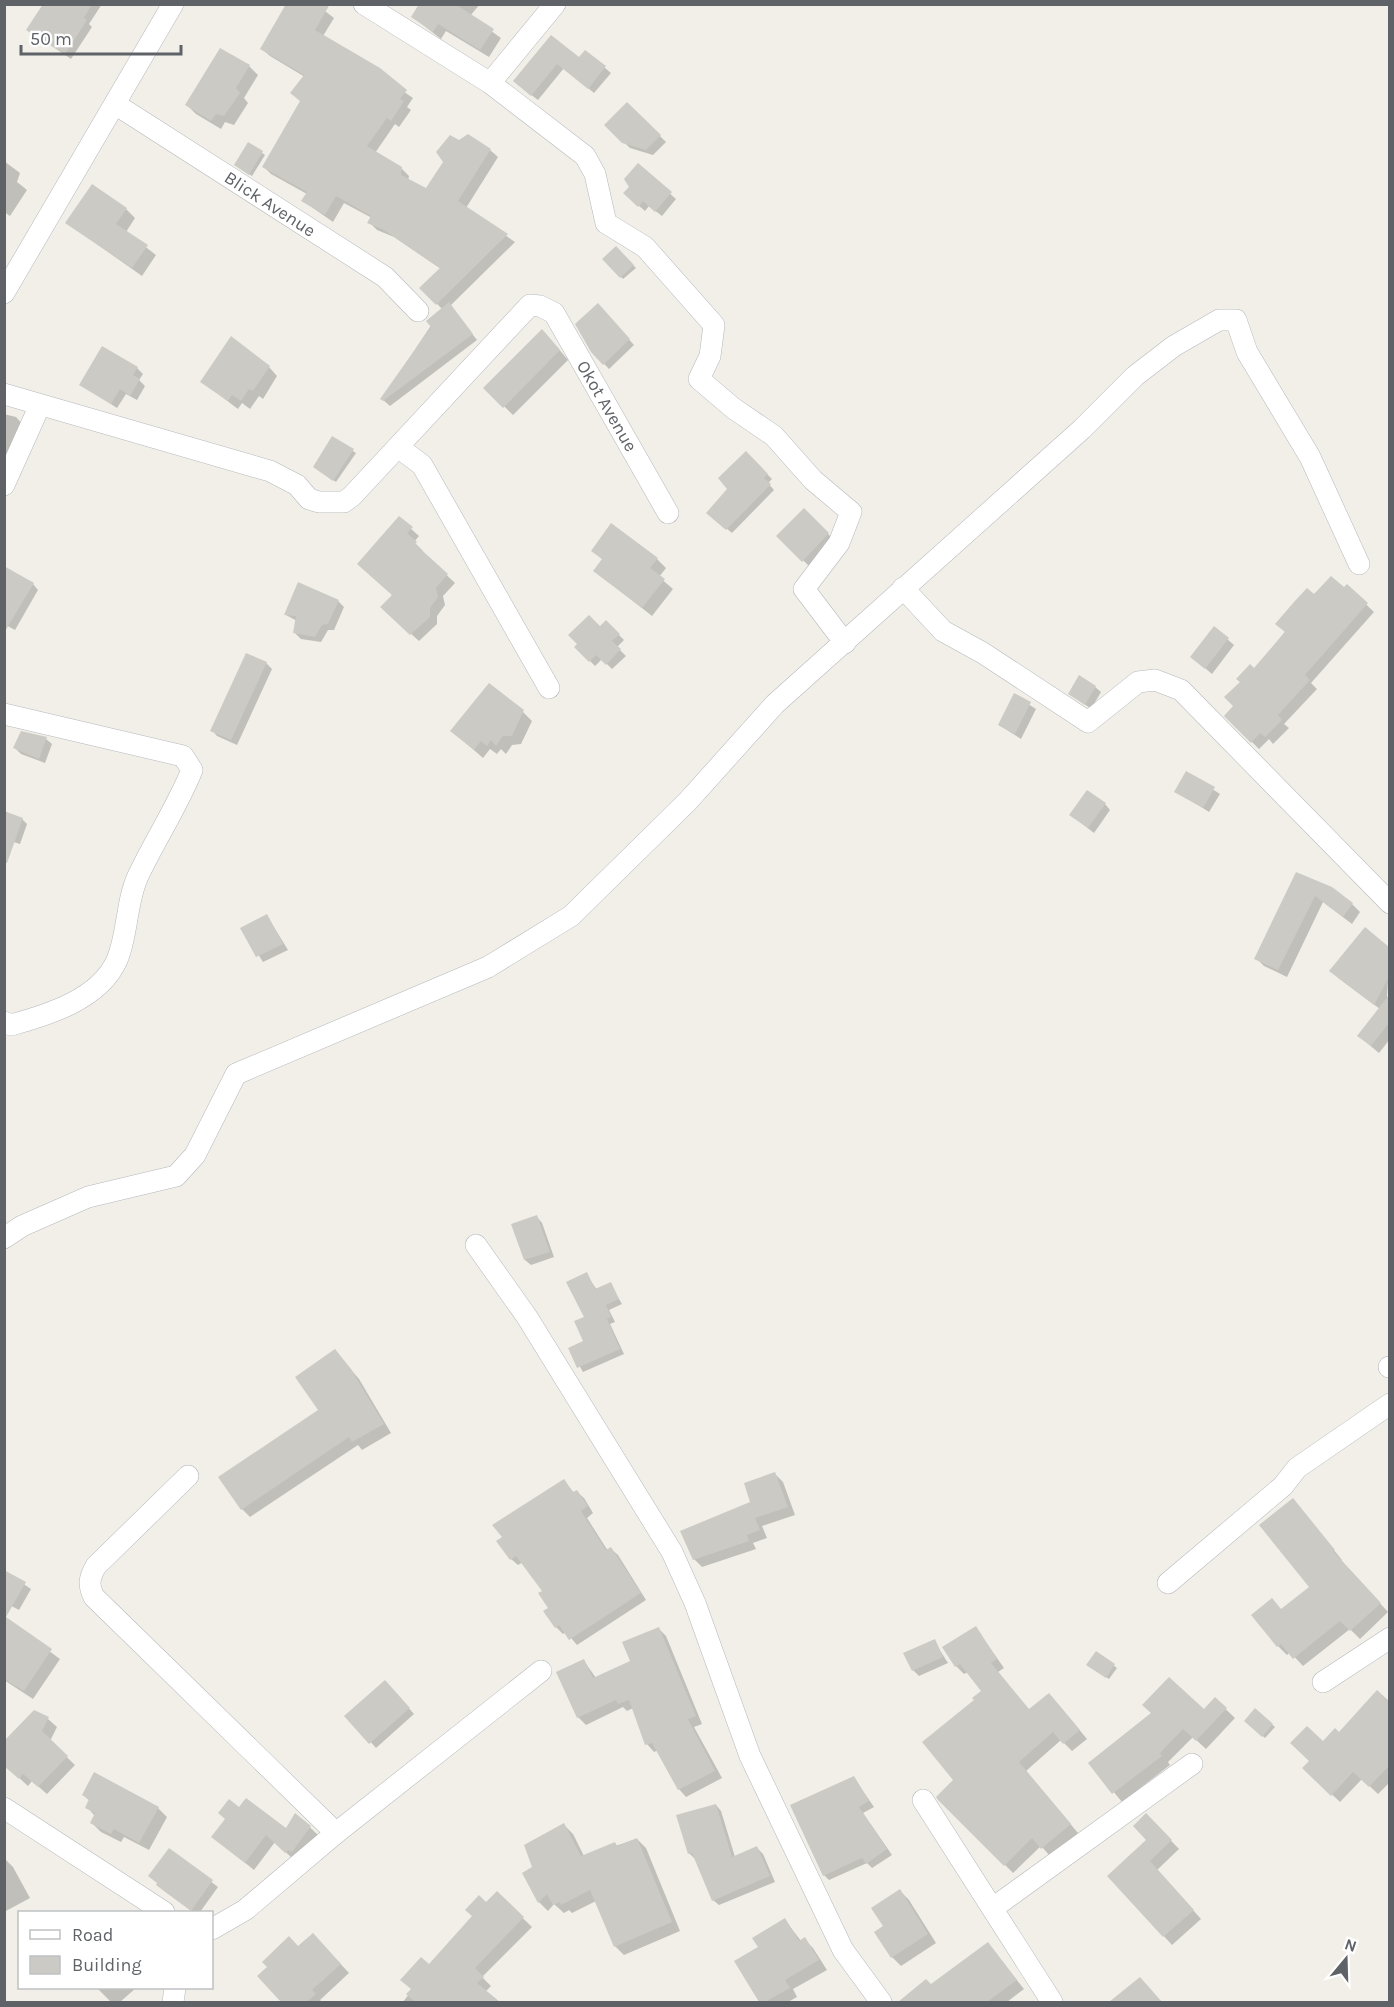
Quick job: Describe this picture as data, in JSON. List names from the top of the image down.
{
  "streets": {
    "street": ["Blick Avenue", "Okot Avenue"]
  },
  "legend": ["Road", "Building"],
  "scale_bar": "50 m",
  "north": "top"
}
